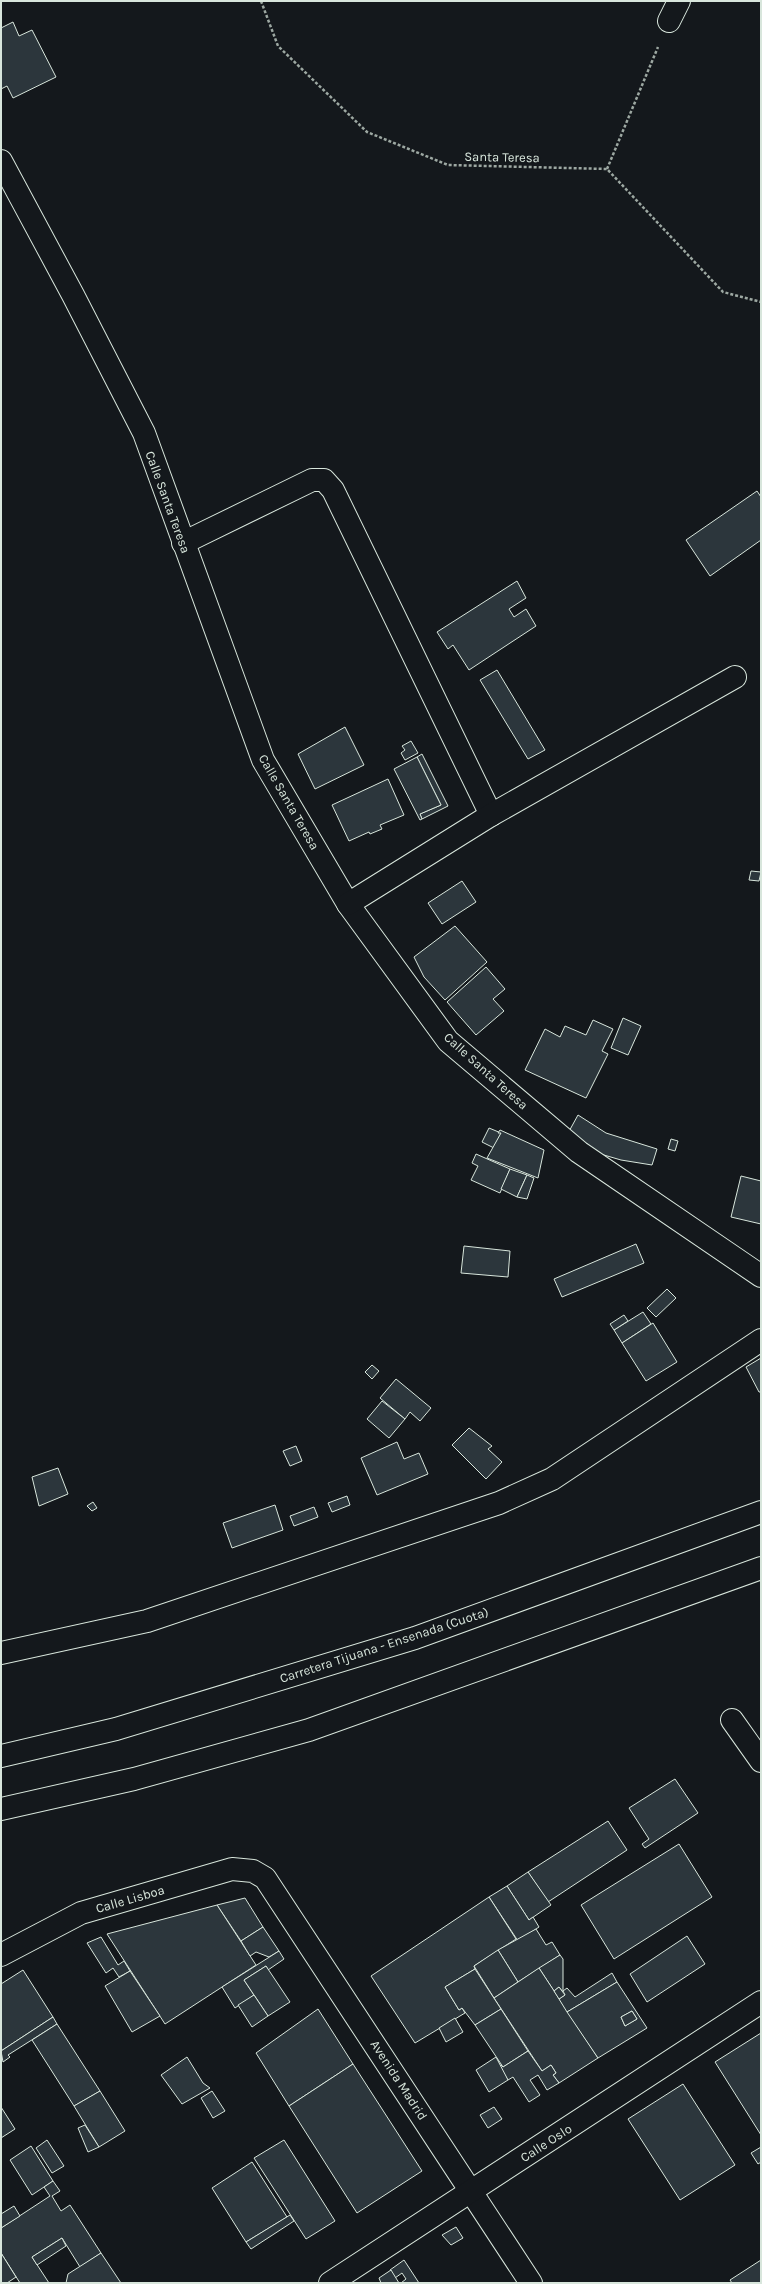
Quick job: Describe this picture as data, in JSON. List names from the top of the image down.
{
  "streets": {
    "main road": [
      "Calle Santa Teresa",
      "Carretera Tijuana - Ensenada (Cuota)",
      "Calle Lisboa",
      "Avenida Madrid",
      "Calle Oslo"
    ],
    "path": ["Santa Teresa"]
  },
  "crossings": [
    ["Calle Lisboa", "Avenida Madrid"],
    ["Avenida Madrid", "Calle Oslo"]
  ]
}
